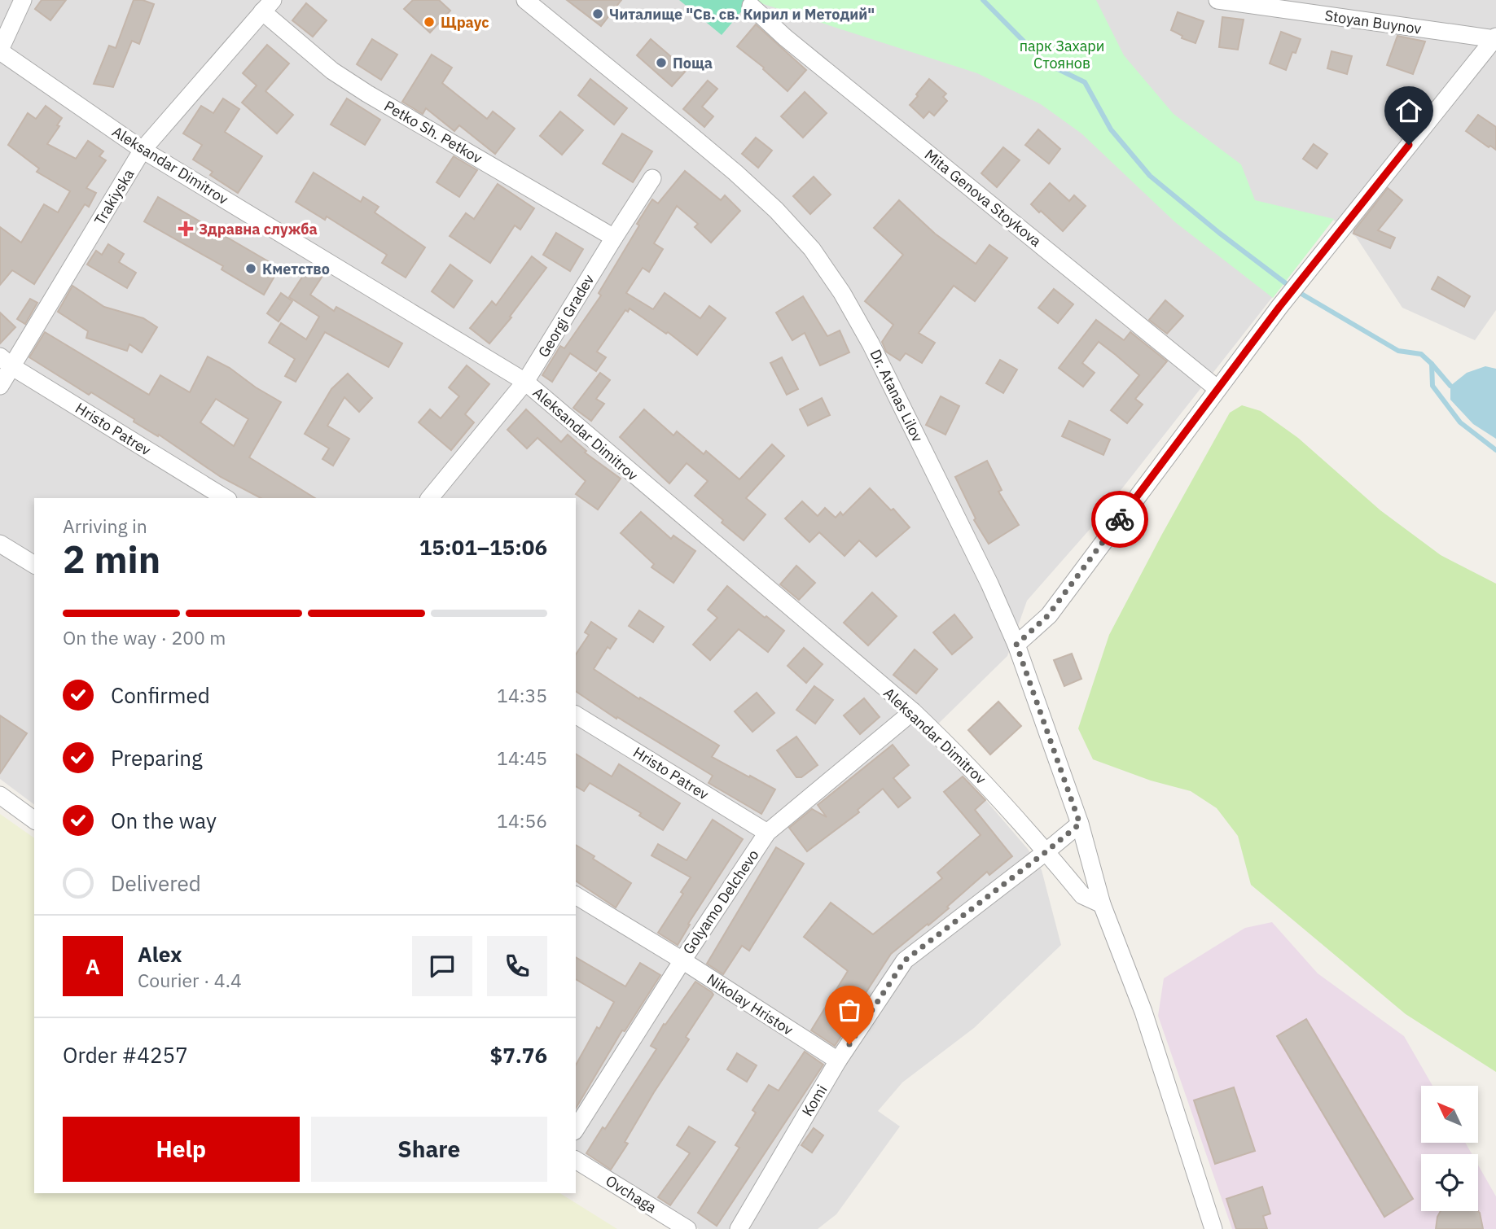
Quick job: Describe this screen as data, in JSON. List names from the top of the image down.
{
  "streets": {
    "street": [
      "Stoyan Buynov",
      "Petko Sh. Petkov",
      "Aleksandar Dimitrov",
      "Trakiyska",
      "Mita Genova Stoykova",
      "Georgi Gradev",
      "Dr. Atanas Lilov",
      "Hristo Patrev",
      "Golyamo Delchevo",
      "Nikolay Hristov",
      "Komi",
      "Ovchaga"
    ]
  },
  "crossings": [
    ["Petko Sh. Petkov", "Trakiyska"],
    ["Petko Sh. Petkov", "Georgi Gradev"],
    ["Aleksandar Dimitrov", "Trakiyska"],
    ["Aleksandar Dimitrov", "Georgi Gradev"],
    ["Aleksandar Dimitrov", "Dr. Atanas Lilov"],
    ["Aleksandar Dimitrov", "Golyamo Delchevo"],
    ["Aleksandar Dimitrov", "Komi"],
    ["Trakiyska", "Hristo Patrev"],
    ["Dr. Atanas Lilov", "Komi"],
    ["Hristo Patrev", "Golyamo Delchevo"],
    ["Golyamo Delchevo", "Nikolay Hristov"],
    ["Nikolay Hristov", "Komi"]
  ],
  "parks": ["парк Захари Стоянов"],
  "places": {
    "other": [
      "Читалище \"Св. св. Кирил и Методий\"",
      "Щраус",
      "Поща",
      "Кметство"
    ],
    "health": ["Здравна служба"]
  },
  "north": "top left",
  "page": {
    "heading": ["2 min", "Arriving in", "15:01–15:06"],
    "panel": [
      "Alex",
      "Courier · 4.4",
      "Order #4257",
      "$7.76"
    ],
    "bar": "On the way · 200 m",
    "list": [
      ["Confirmed", "14:35"],
      ["Preparing", "14:45"],
      ["On the way", "14:56"],
      "Delivered"
    ],
    "round": "A",
    "buttons": ["Help", "Share"]
  }
}
